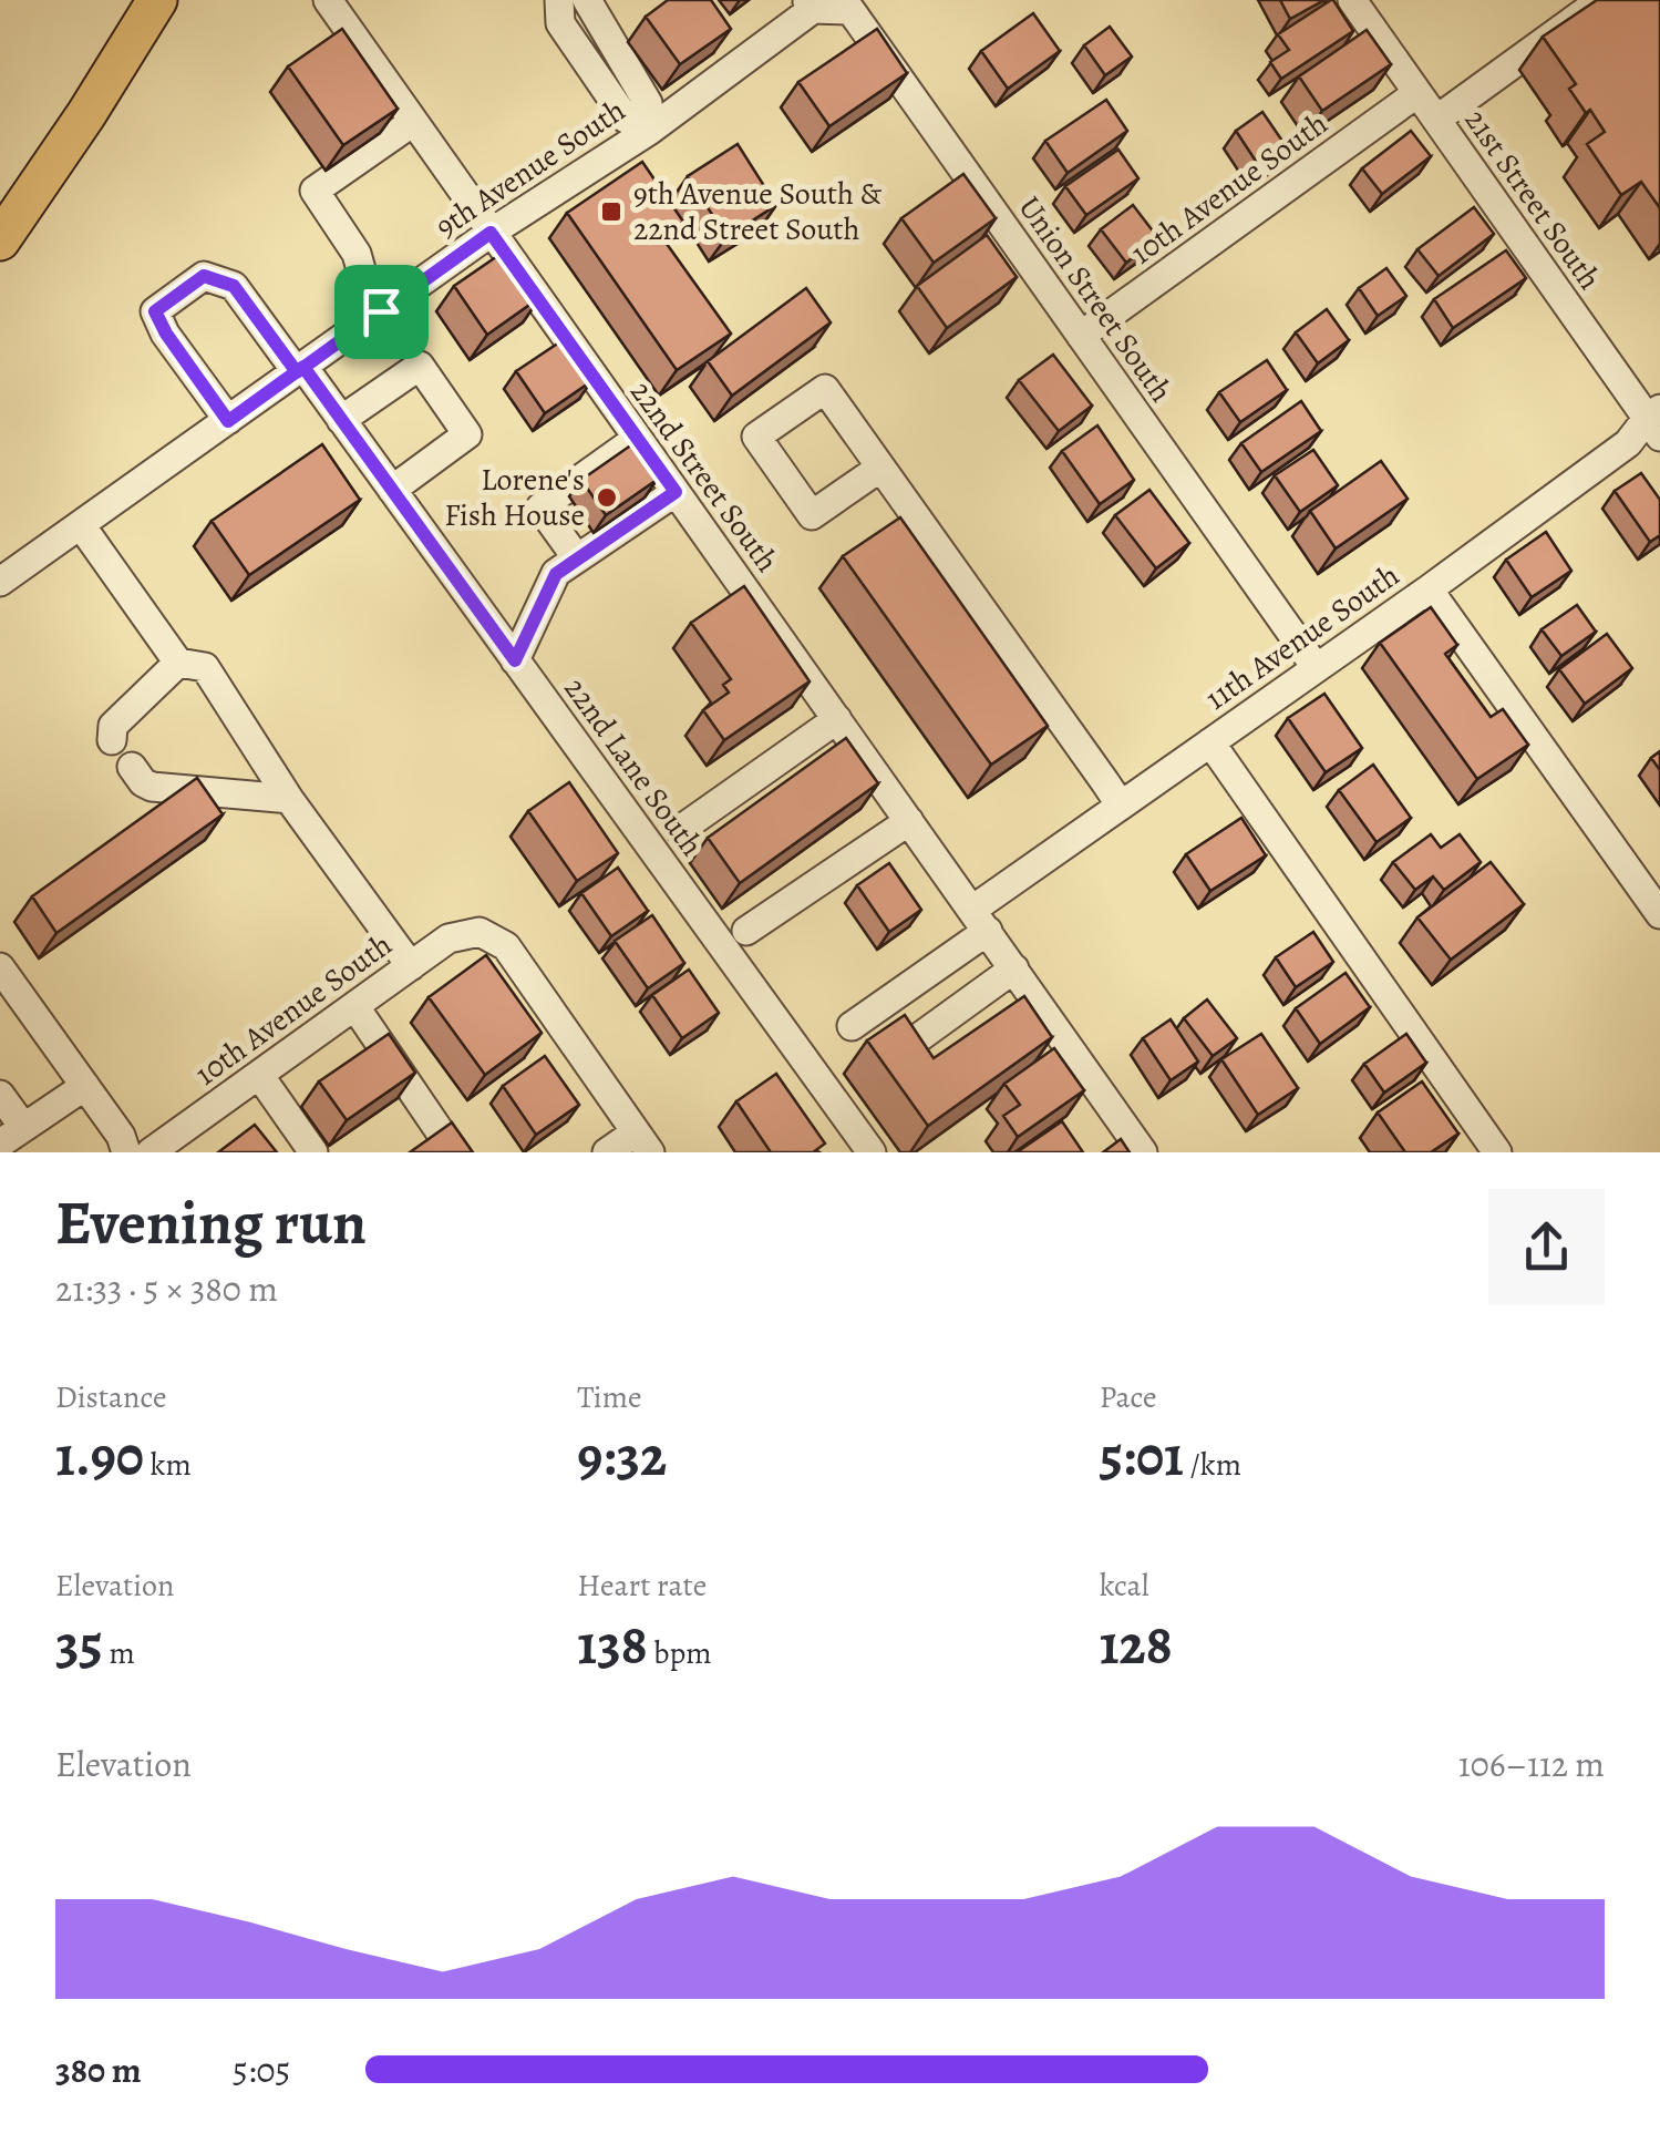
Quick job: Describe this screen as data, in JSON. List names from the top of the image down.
{
  "streets": {
    "street": [
      "9th Avenue South",
      "10th Avenue South",
      "21st Street South",
      "Union Street South",
      "22nd Street South",
      "11th Avenue South",
      "22nd Lane South"
    ]
  },
  "crossings": [
    ["9th Avenue South", "Union Street South"],
    ["9th Avenue South", "22nd Street South"],
    ["9th Avenue South", "22nd Lane South"],
    ["10th Avenue South", "21st Street South"],
    ["10th Avenue South", "Union Street South"],
    ["21st Street South", "11th Avenue South"],
    ["Union Street South", "11th Avenue South"],
    ["22nd Street South", "11th Avenue South"]
  ],
  "places": {
    "transit": ["9th Avenue South & 22nd Street South"],
    "other": ["Lorene's Fish House"]
  },
  "page": {
    "heading": ["Evening run", "21:33 · 5 × 380 m"],
    "stats": [
      ["Distance", "1.90 km"],
      ["Time", "9:32"],
      ["Pace", "5:01 /km"],
      ["Elevation", "35 m"],
      ["Heart rate", "138 bpm"],
      ["kcal", "128"]
    ],
    "chart": ["Elevation", "106–112 m"],
    "list": [
      {
        "name": "380 m",
        "note": "5:05"
      }
    ]
  }
}
